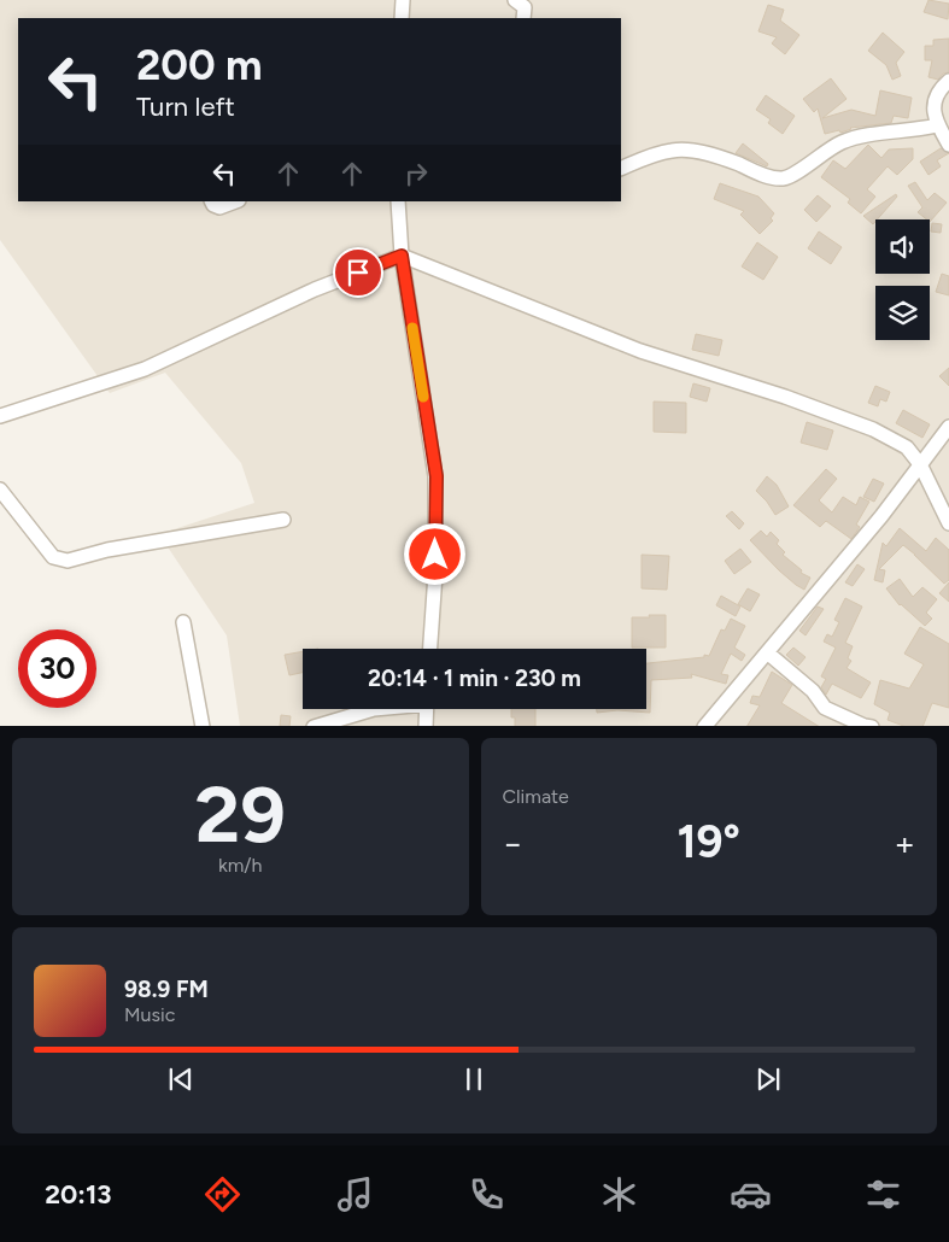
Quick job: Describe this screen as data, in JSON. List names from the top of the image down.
{
  "page": {
    "turn": ["200 m", "Turn left"],
    "limit": "30",
    "trip": "20:14 · 1 min · 230 m",
    "tile": [
      ["29", "km/h"],
      "Climate"
    ],
    "heat": ["−", "19°", "+"],
    "song": ["98.9 FM", "Music"],
    "tabs": "20:13"
  }
}
